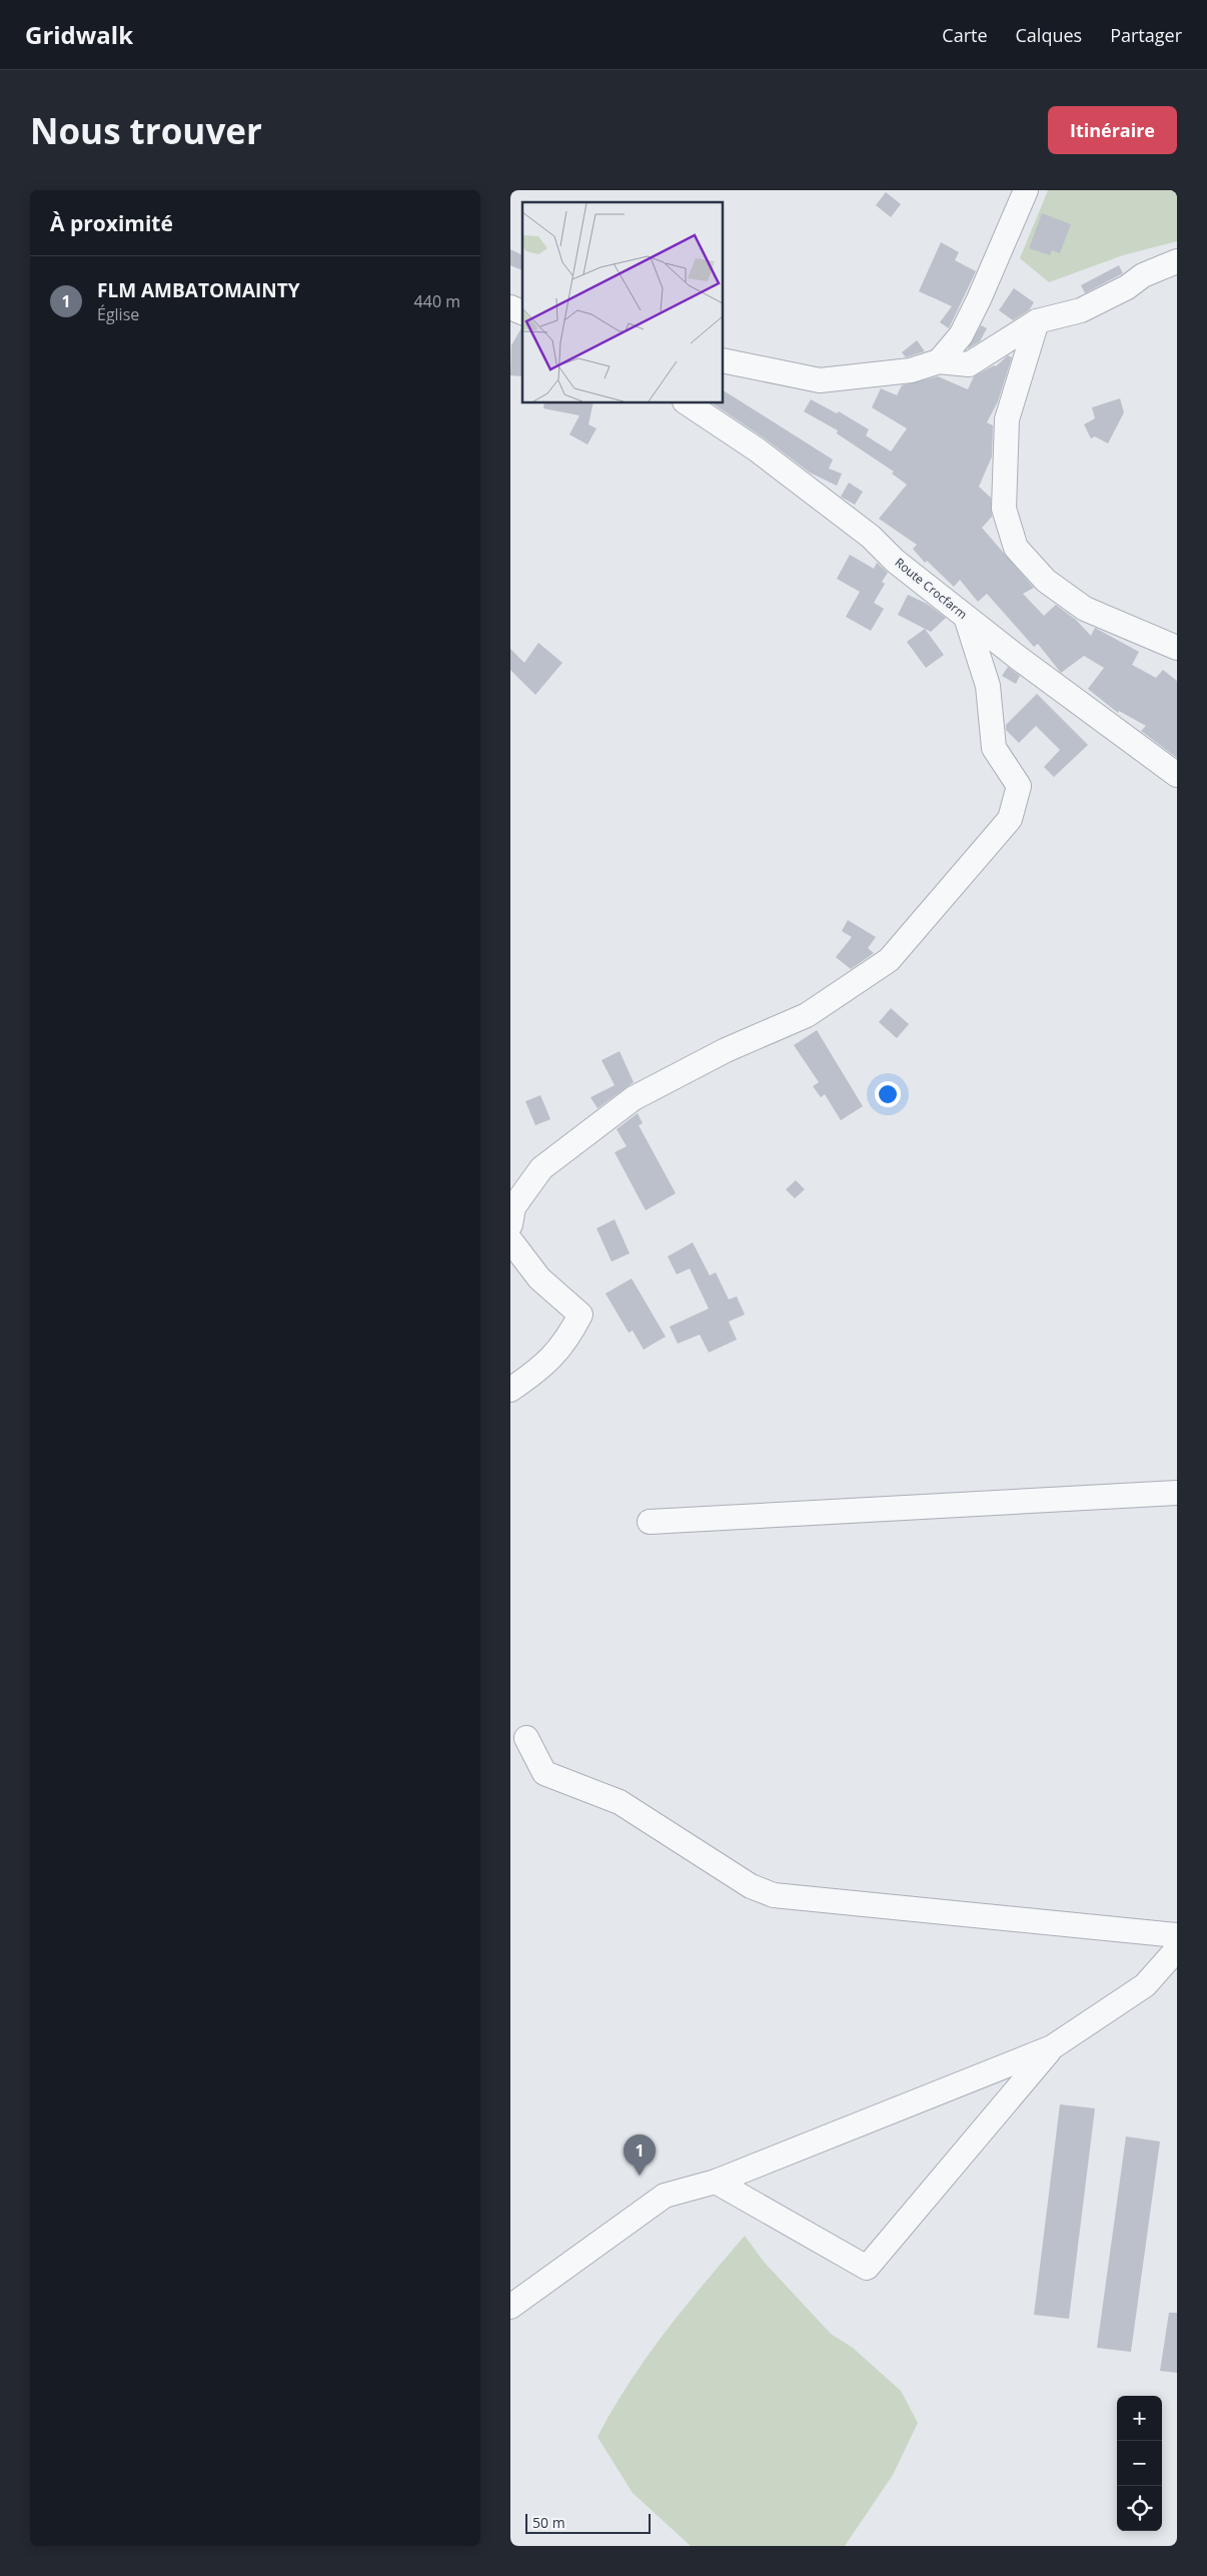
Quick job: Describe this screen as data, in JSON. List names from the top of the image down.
{
  "streets": {
    "street": ["Route Crocfarm"]
  },
  "scale_bar": "50 m",
  "page": {
    "header": "Gridwalk",
    "nav": ["Carte", "Calques", "Partager"],
    "buttons": "Itinéraire",
    "title": "Nous trouver",
    "heading": "À proximité",
    "list": [
      {
        "mark": "1",
        "name": "FLM AMBATOMAINTY",
        "note": "Église",
        "value": "440 m"
      }
    ],
    "pins": "1",
    "map_buttons": ["+", "−"],
    "scale": "50 m"
  }
}
